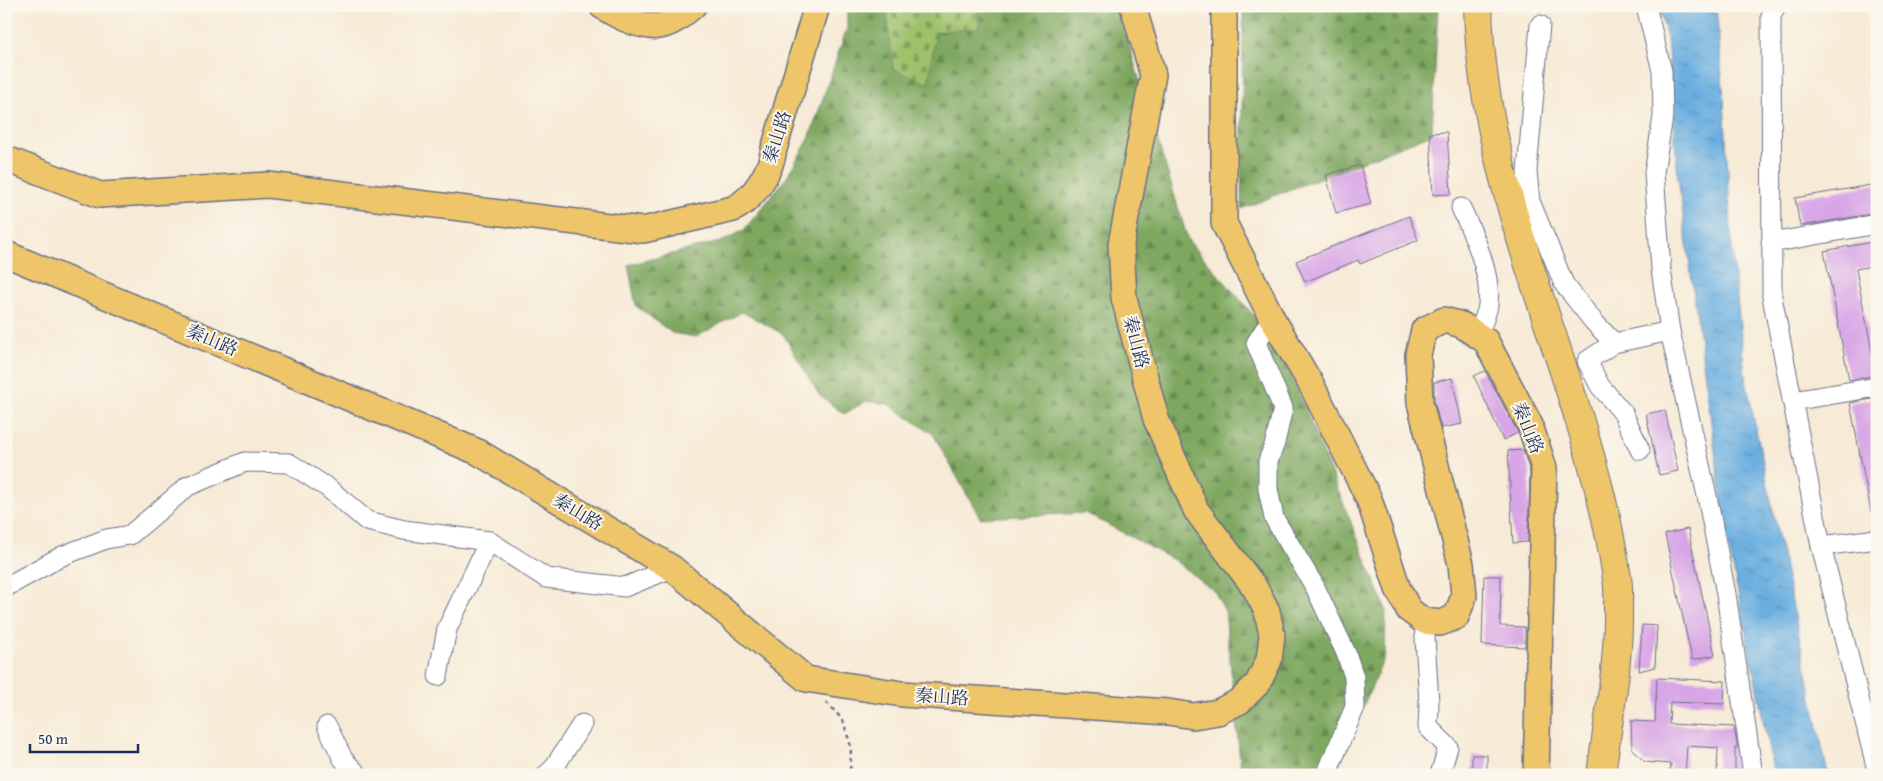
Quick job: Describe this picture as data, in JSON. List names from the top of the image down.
{
  "streets": {
    "main road": ["秦山路"]
  },
  "scale_bar": "50 m"
}
